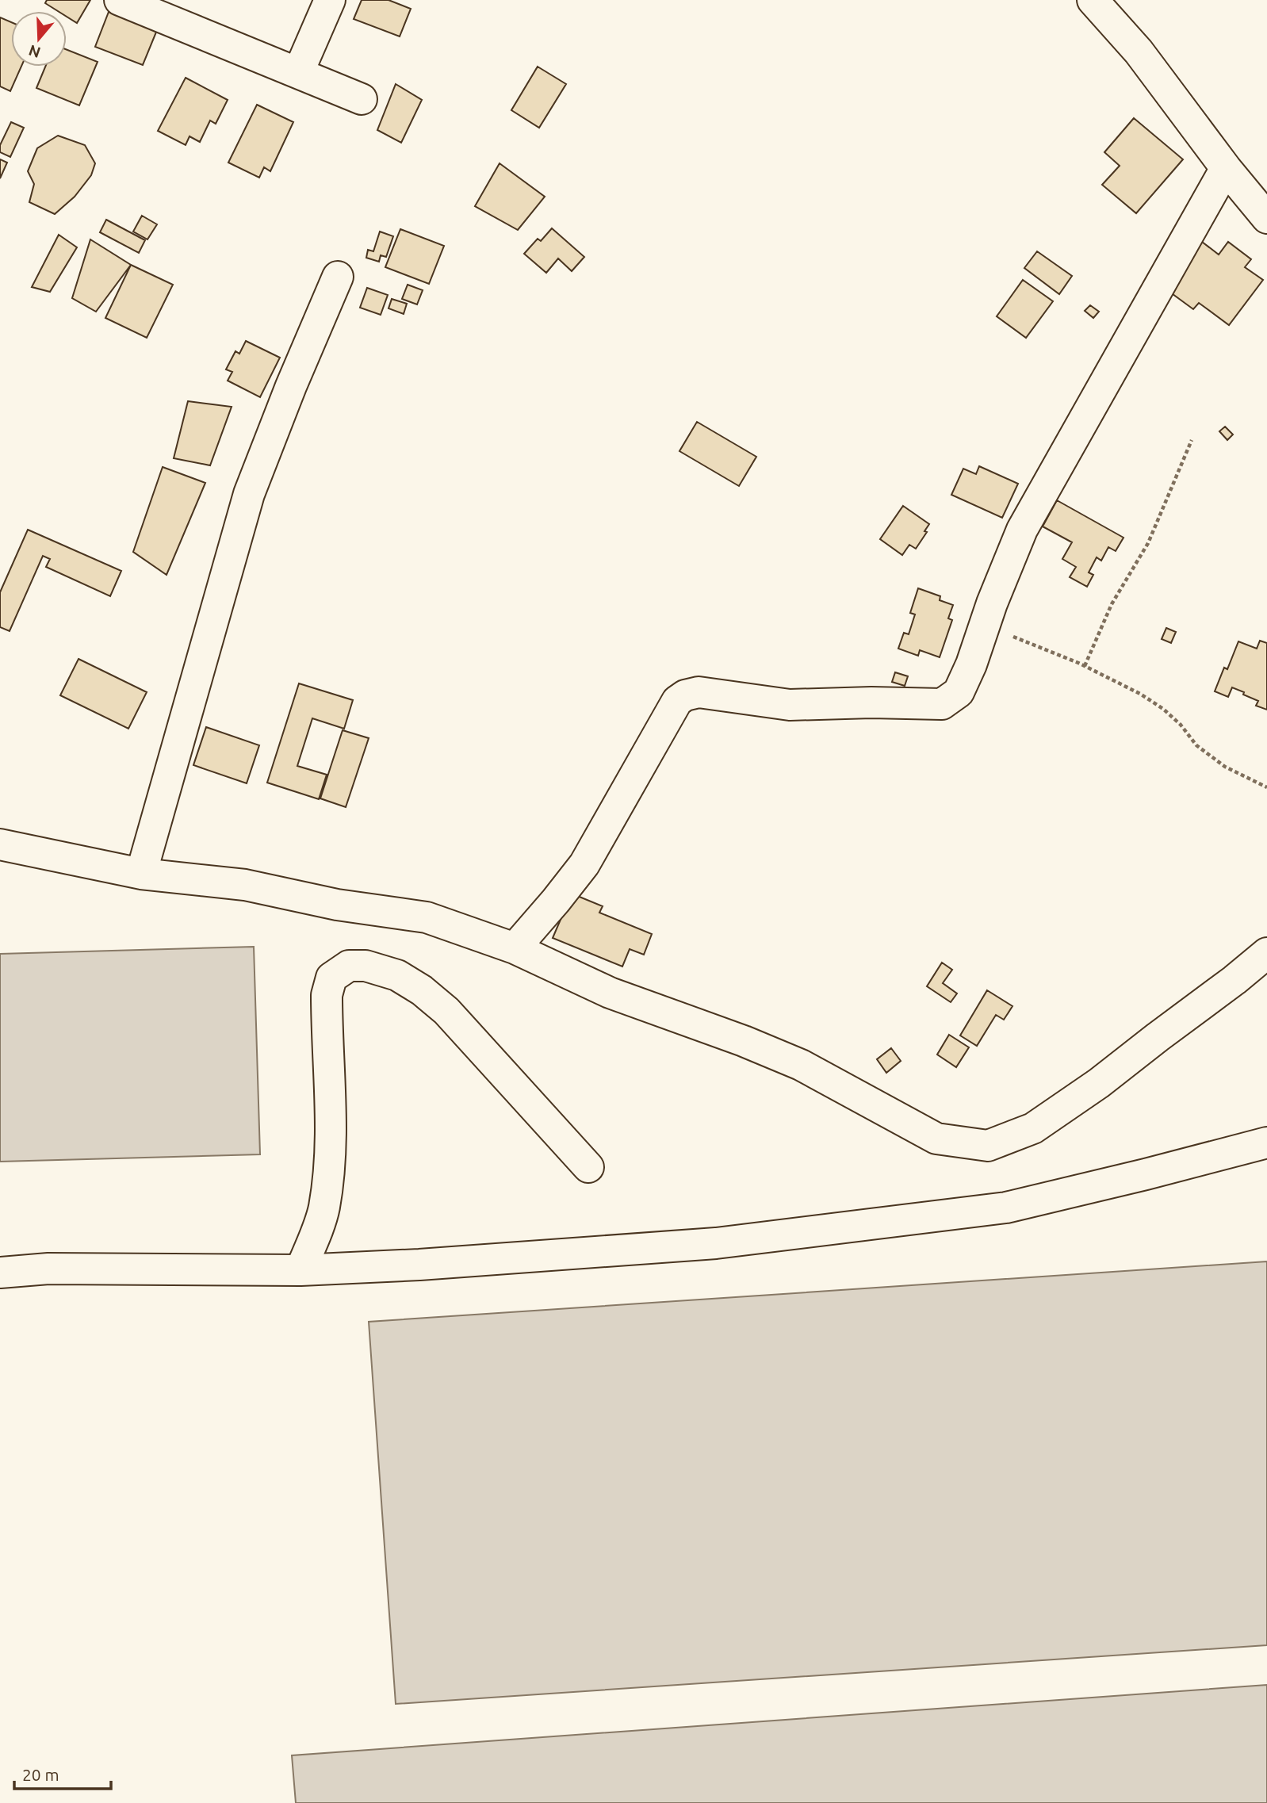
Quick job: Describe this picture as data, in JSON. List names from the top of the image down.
{
  "scale_bar": "20 m",
  "north": "bottom"
}
